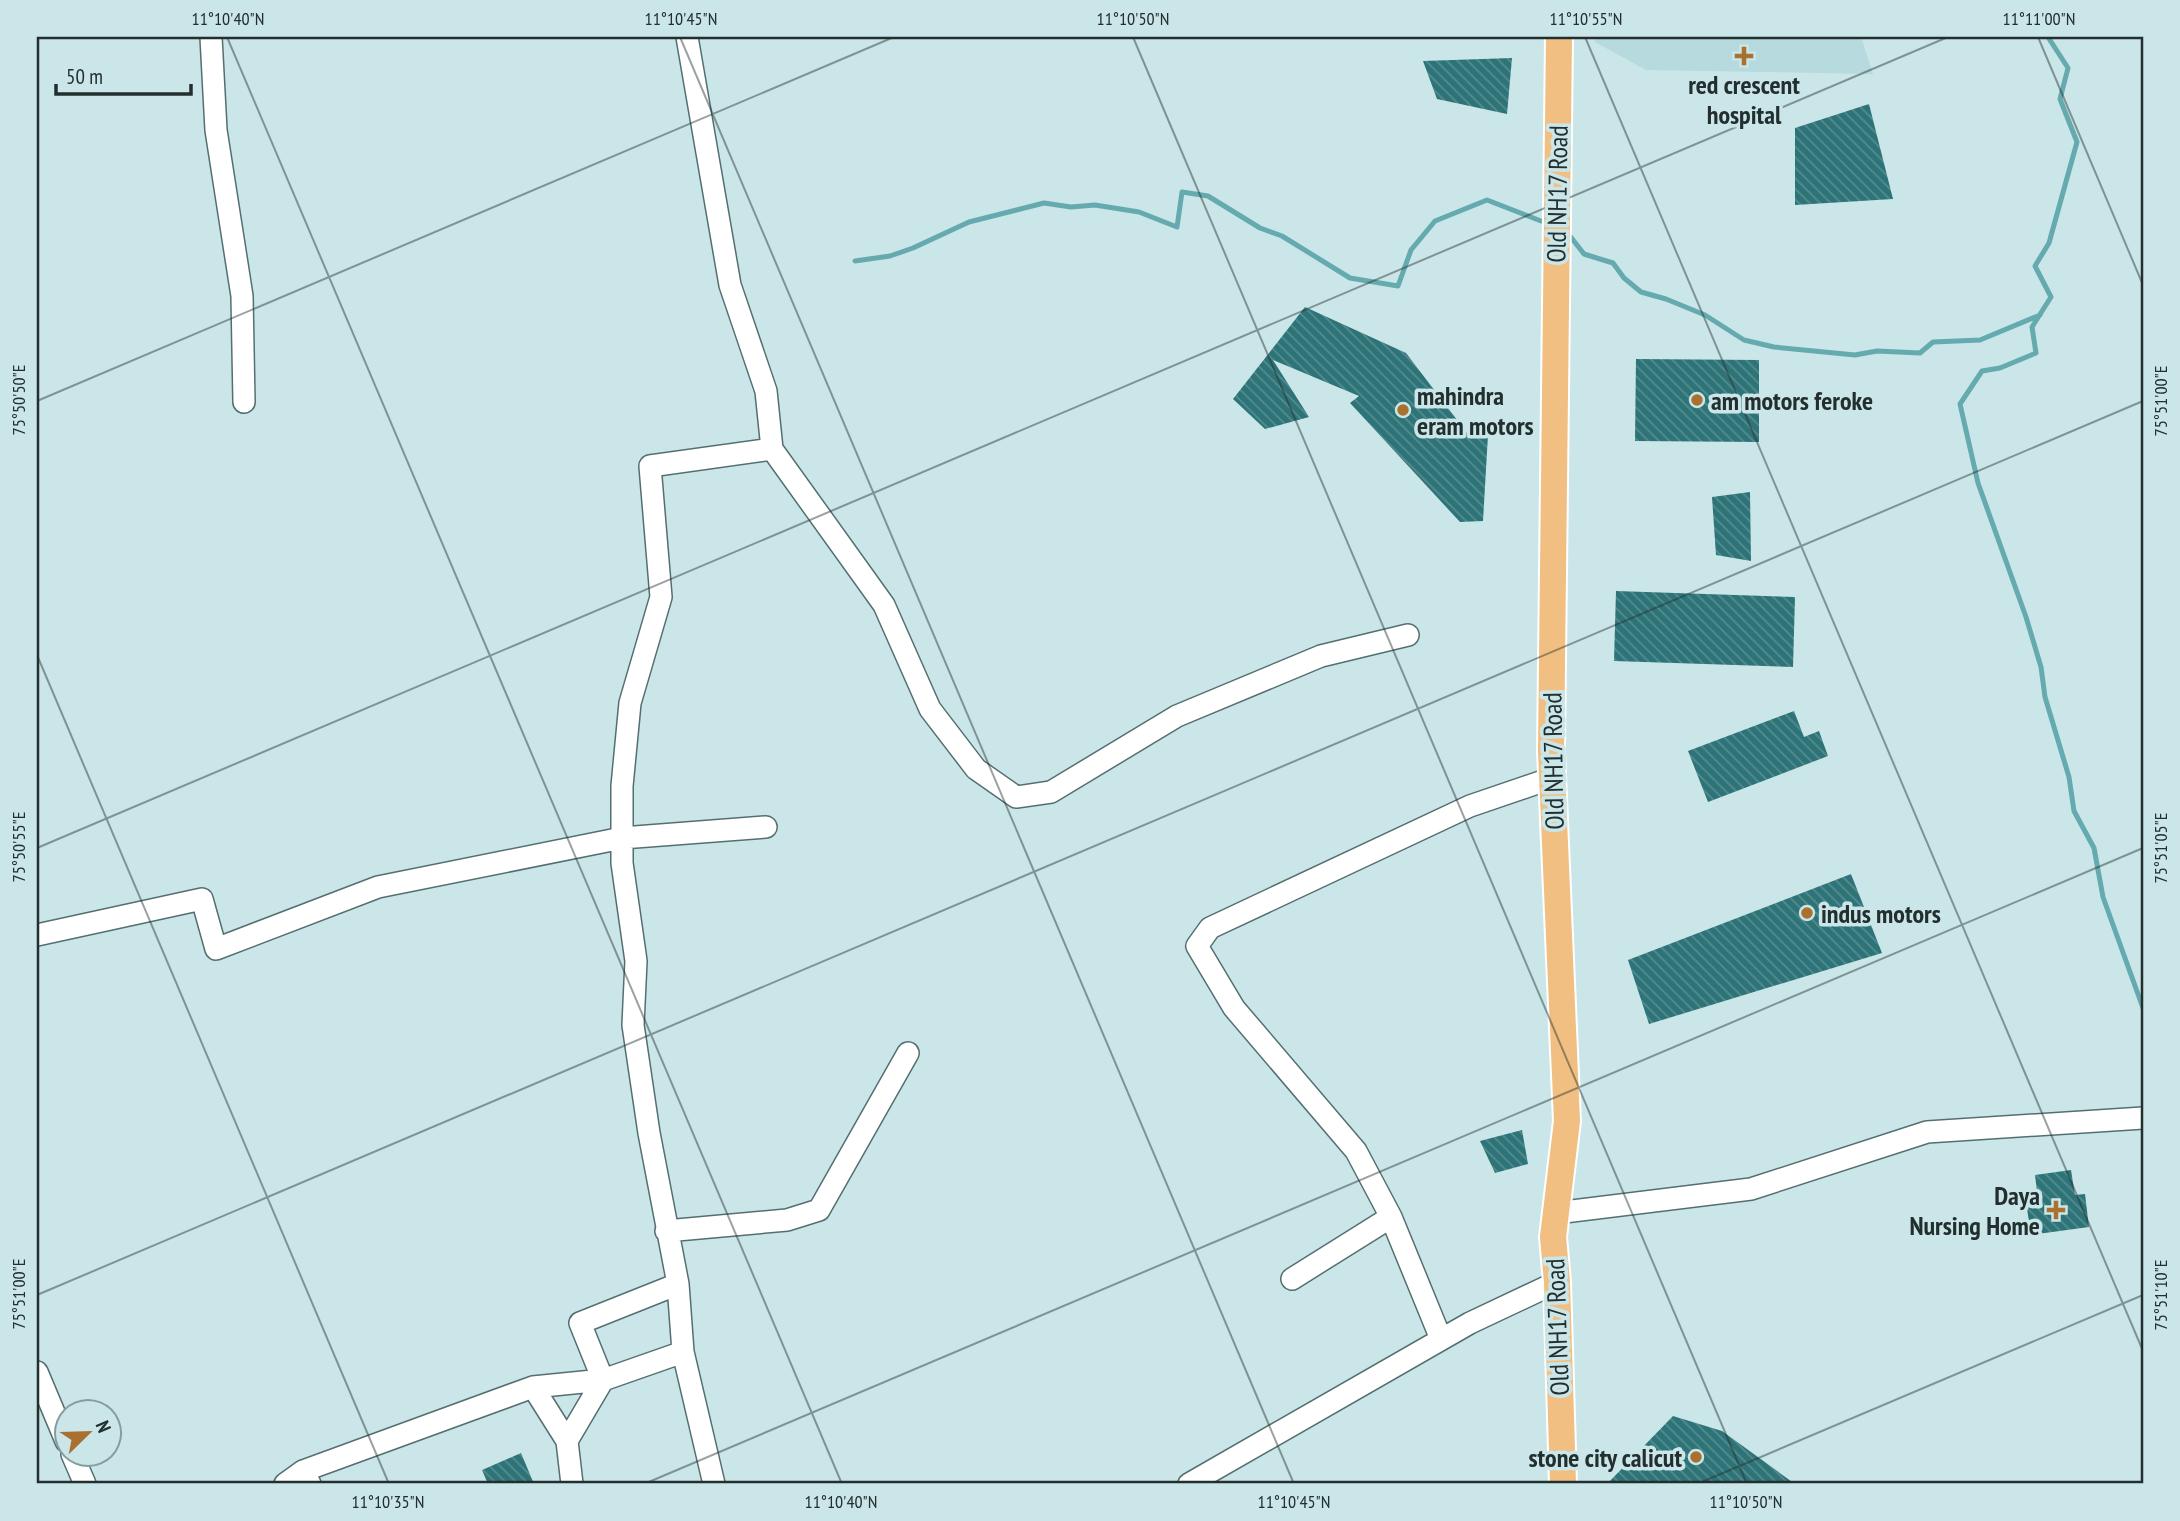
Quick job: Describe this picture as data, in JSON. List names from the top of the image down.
{
  "streets": {
    "main road": ["Old NH17 Road"]
  },
  "places": {
    "health": ["red crescent hospital", "Daya Nursing Home"],
    "other": [
      "am motors feroke",
      "mahindra eram motors",
      "indus motors",
      "stone city calicut"
    ]
  },
  "scale_bar": "50 m",
  "north": "top right",
  "coordinates": [
    "11°10'40\"N",
    "11°10'45\"N",
    "11°10'50\"N",
    "11°10'55\"N",
    "11°11'00\"N",
    "75°50'50\"E",
    "75°51'00\"E",
    "75°50'55\"E",
    "75°51'05\"E",
    "75°51'10\"E",
    "11°10'35\"N"
  ]
}
